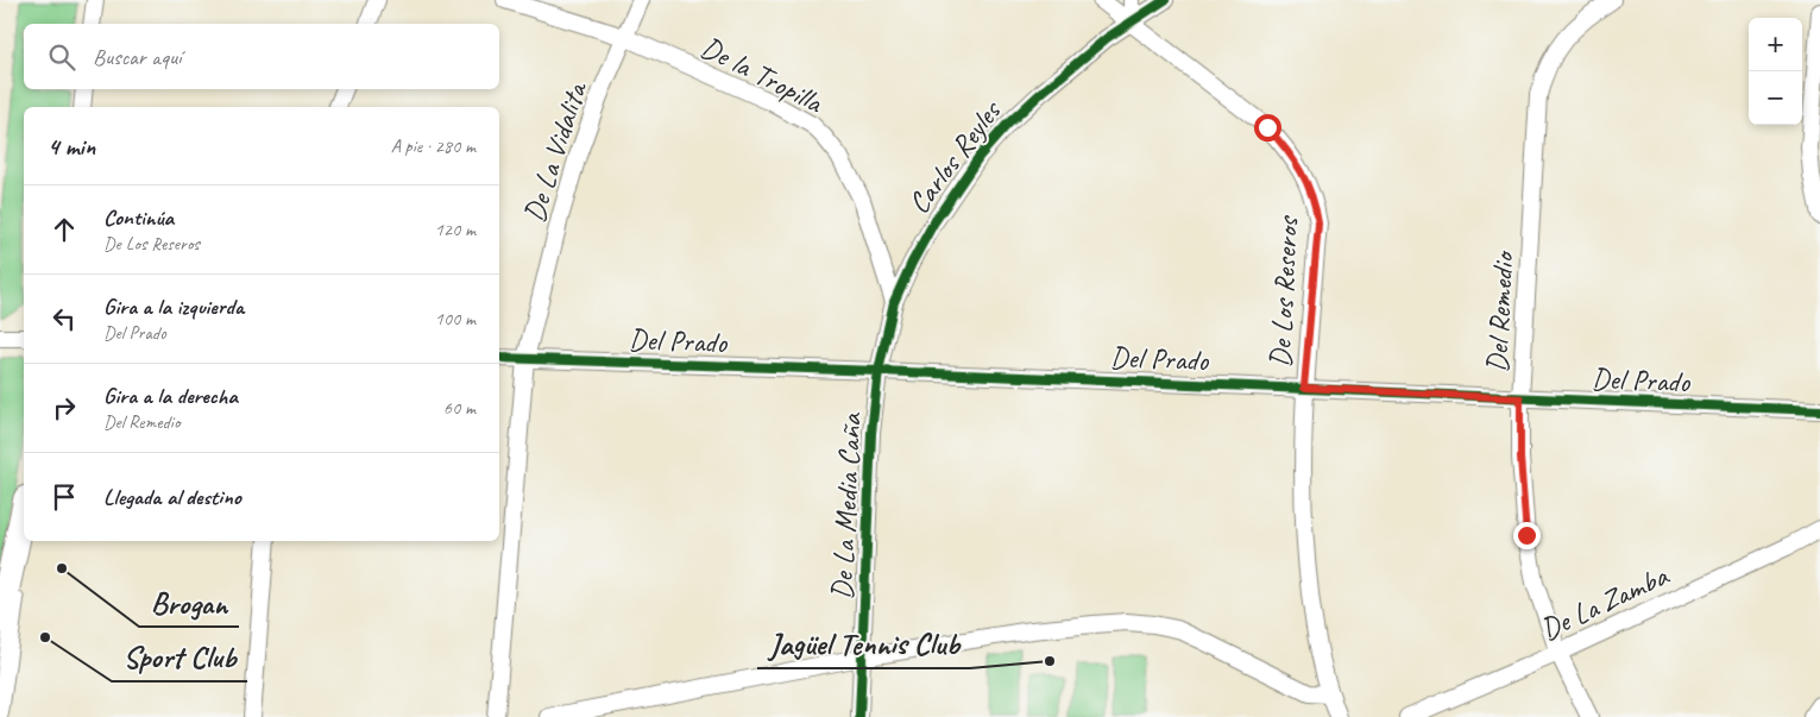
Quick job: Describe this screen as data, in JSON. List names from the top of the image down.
{
  "streets": {
    "street": [
      "De la Tropilla",
      "De La Vidalita",
      "Carlos Reyles",
      "De Los Reseros",
      "Del Remedio",
      "Del Prado",
      "De La Media Caña",
      "De La Zamba"
    ]
  },
  "crossings": [
    ["De la Tropilla", "De La Vidalita"],
    ["De la Tropilla", "Carlos Reyles"],
    ["De La Vidalita", "Del Prado"],
    ["Carlos Reyles", "De Los Reseros"],
    ["Carlos Reyles", "Del Prado"],
    ["Carlos Reyles", "De La Media Caña"],
    ["De Los Reseros", "Del Prado"],
    ["Del Remedio", "Del Prado"],
    ["Del Remedio", "De La Zamba"],
    ["Del Prado", "De La Media Caña"]
  ],
  "places": ["Brogan", "Sport Club", "Jagüel Tennis Club"],
  "page": {
    "map_buttons": ["+", "−"],
    "search": "Buscar aquí",
    "heading": ["4 min", "A pie · 280 m"],
    "list": [
      ["Continúa", "De Los Reseros", "120 m"],
      ["Gira a la izquierda", "Del Prado", "100 m"],
      ["Gira a la derecha", "Del Remedio", "60 m"],
      "Llegada al destino"
    ]
  }
}
